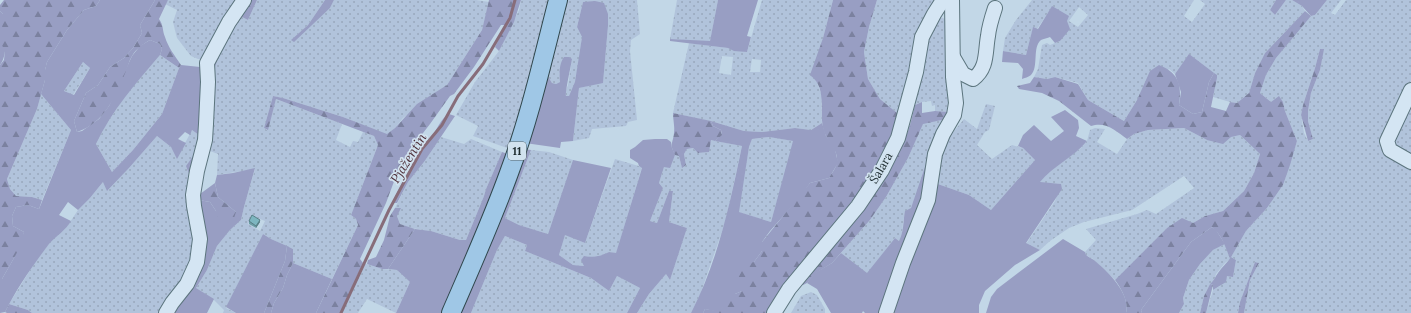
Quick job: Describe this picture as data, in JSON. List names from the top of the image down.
{
  "streets": {
    "main road": ["11"],
    "street": ["Šalara"]
  },
  "water": ["Pjažentin"]
}
